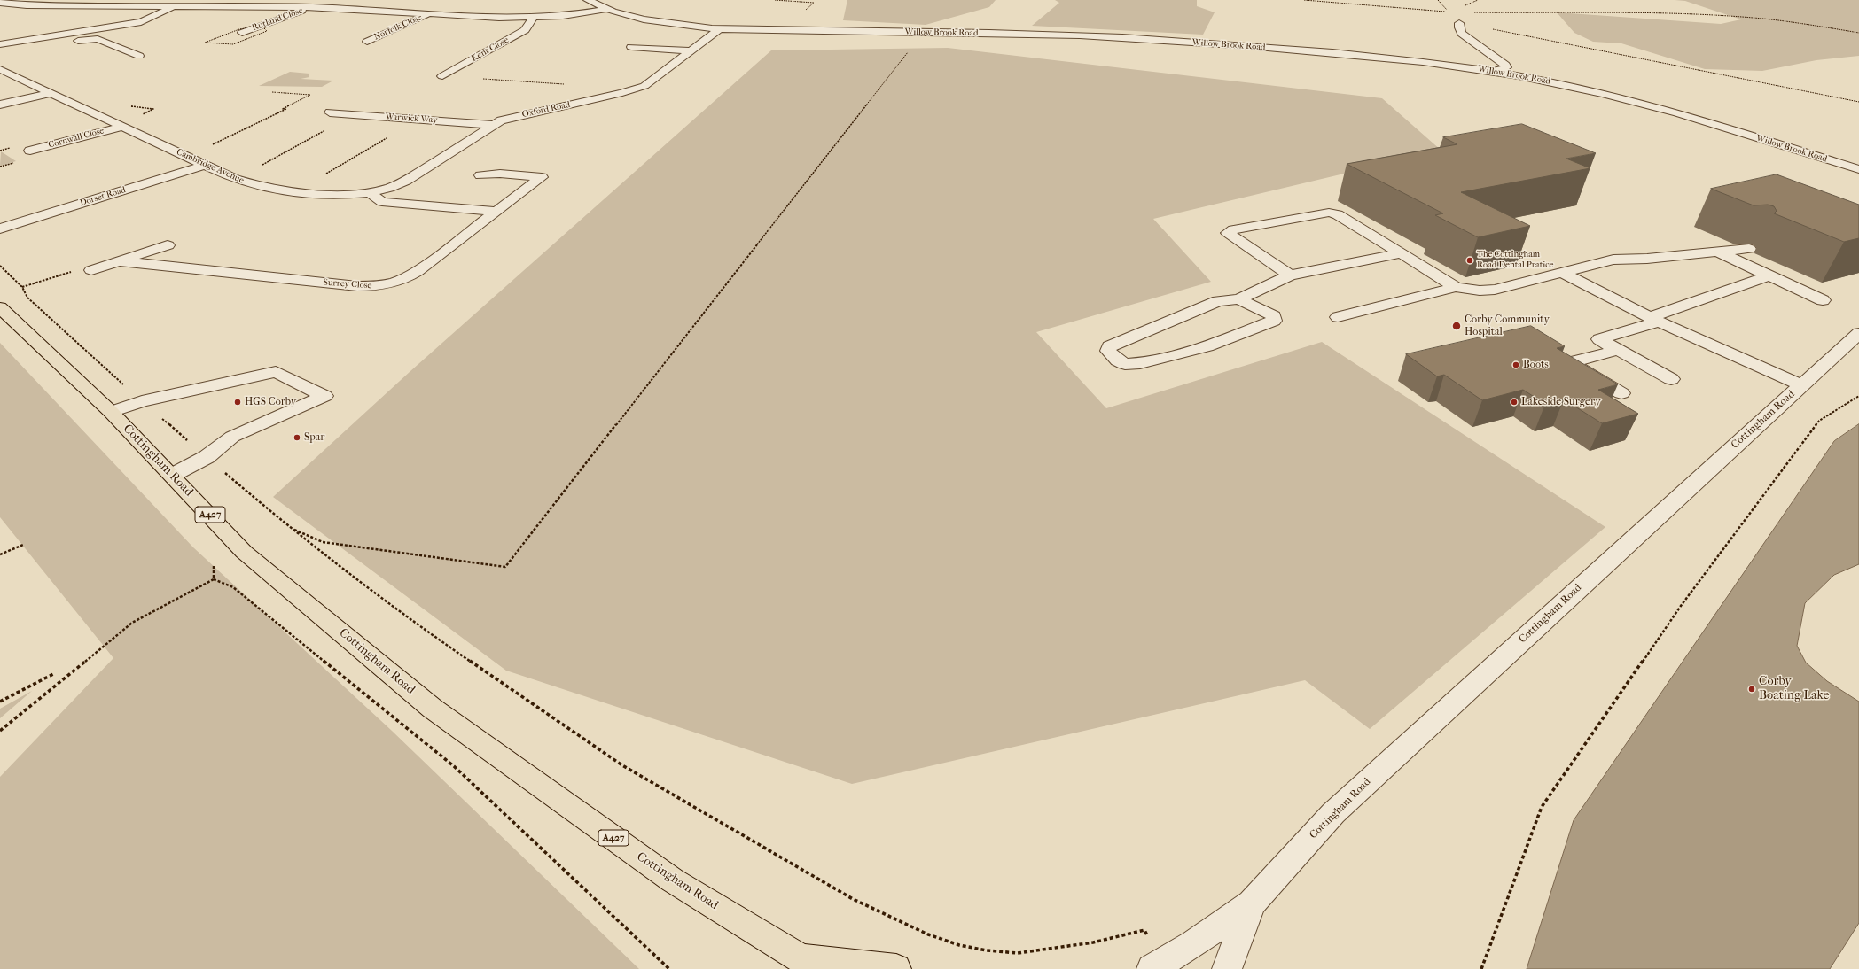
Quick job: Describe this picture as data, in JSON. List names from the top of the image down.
{
  "streets": {
    "highway": ["Cottingham Road", "A427"],
    "street": [
      "Rutland Close",
      "Norfolk Close",
      "Willow Brook Road",
      "Kent Close",
      "Oxford Road",
      "Warwick Way",
      "Cornwall Close",
      "Cambridge Avenue",
      "Dorset Road",
      "Surrey Close"
    ]
  },
  "crossings": [
    ["Willow Brook Road", "Oxford Road"],
    ["Oxford Road", "Warwick Way"],
    ["Oxford Road", "Cambridge Avenue"],
    ["Cornwall Close", "Cambridge Avenue"],
    ["Cambridge Avenue", "Dorset Road"]
  ],
  "places": [
    "The Cottingham Road Dental Pratice",
    "Corby Community Hospital",
    "Boots",
    "HGS Corby",
    "Lakeside Surgery",
    "Spar",
    "Corby Boating Lake"
  ]
}
